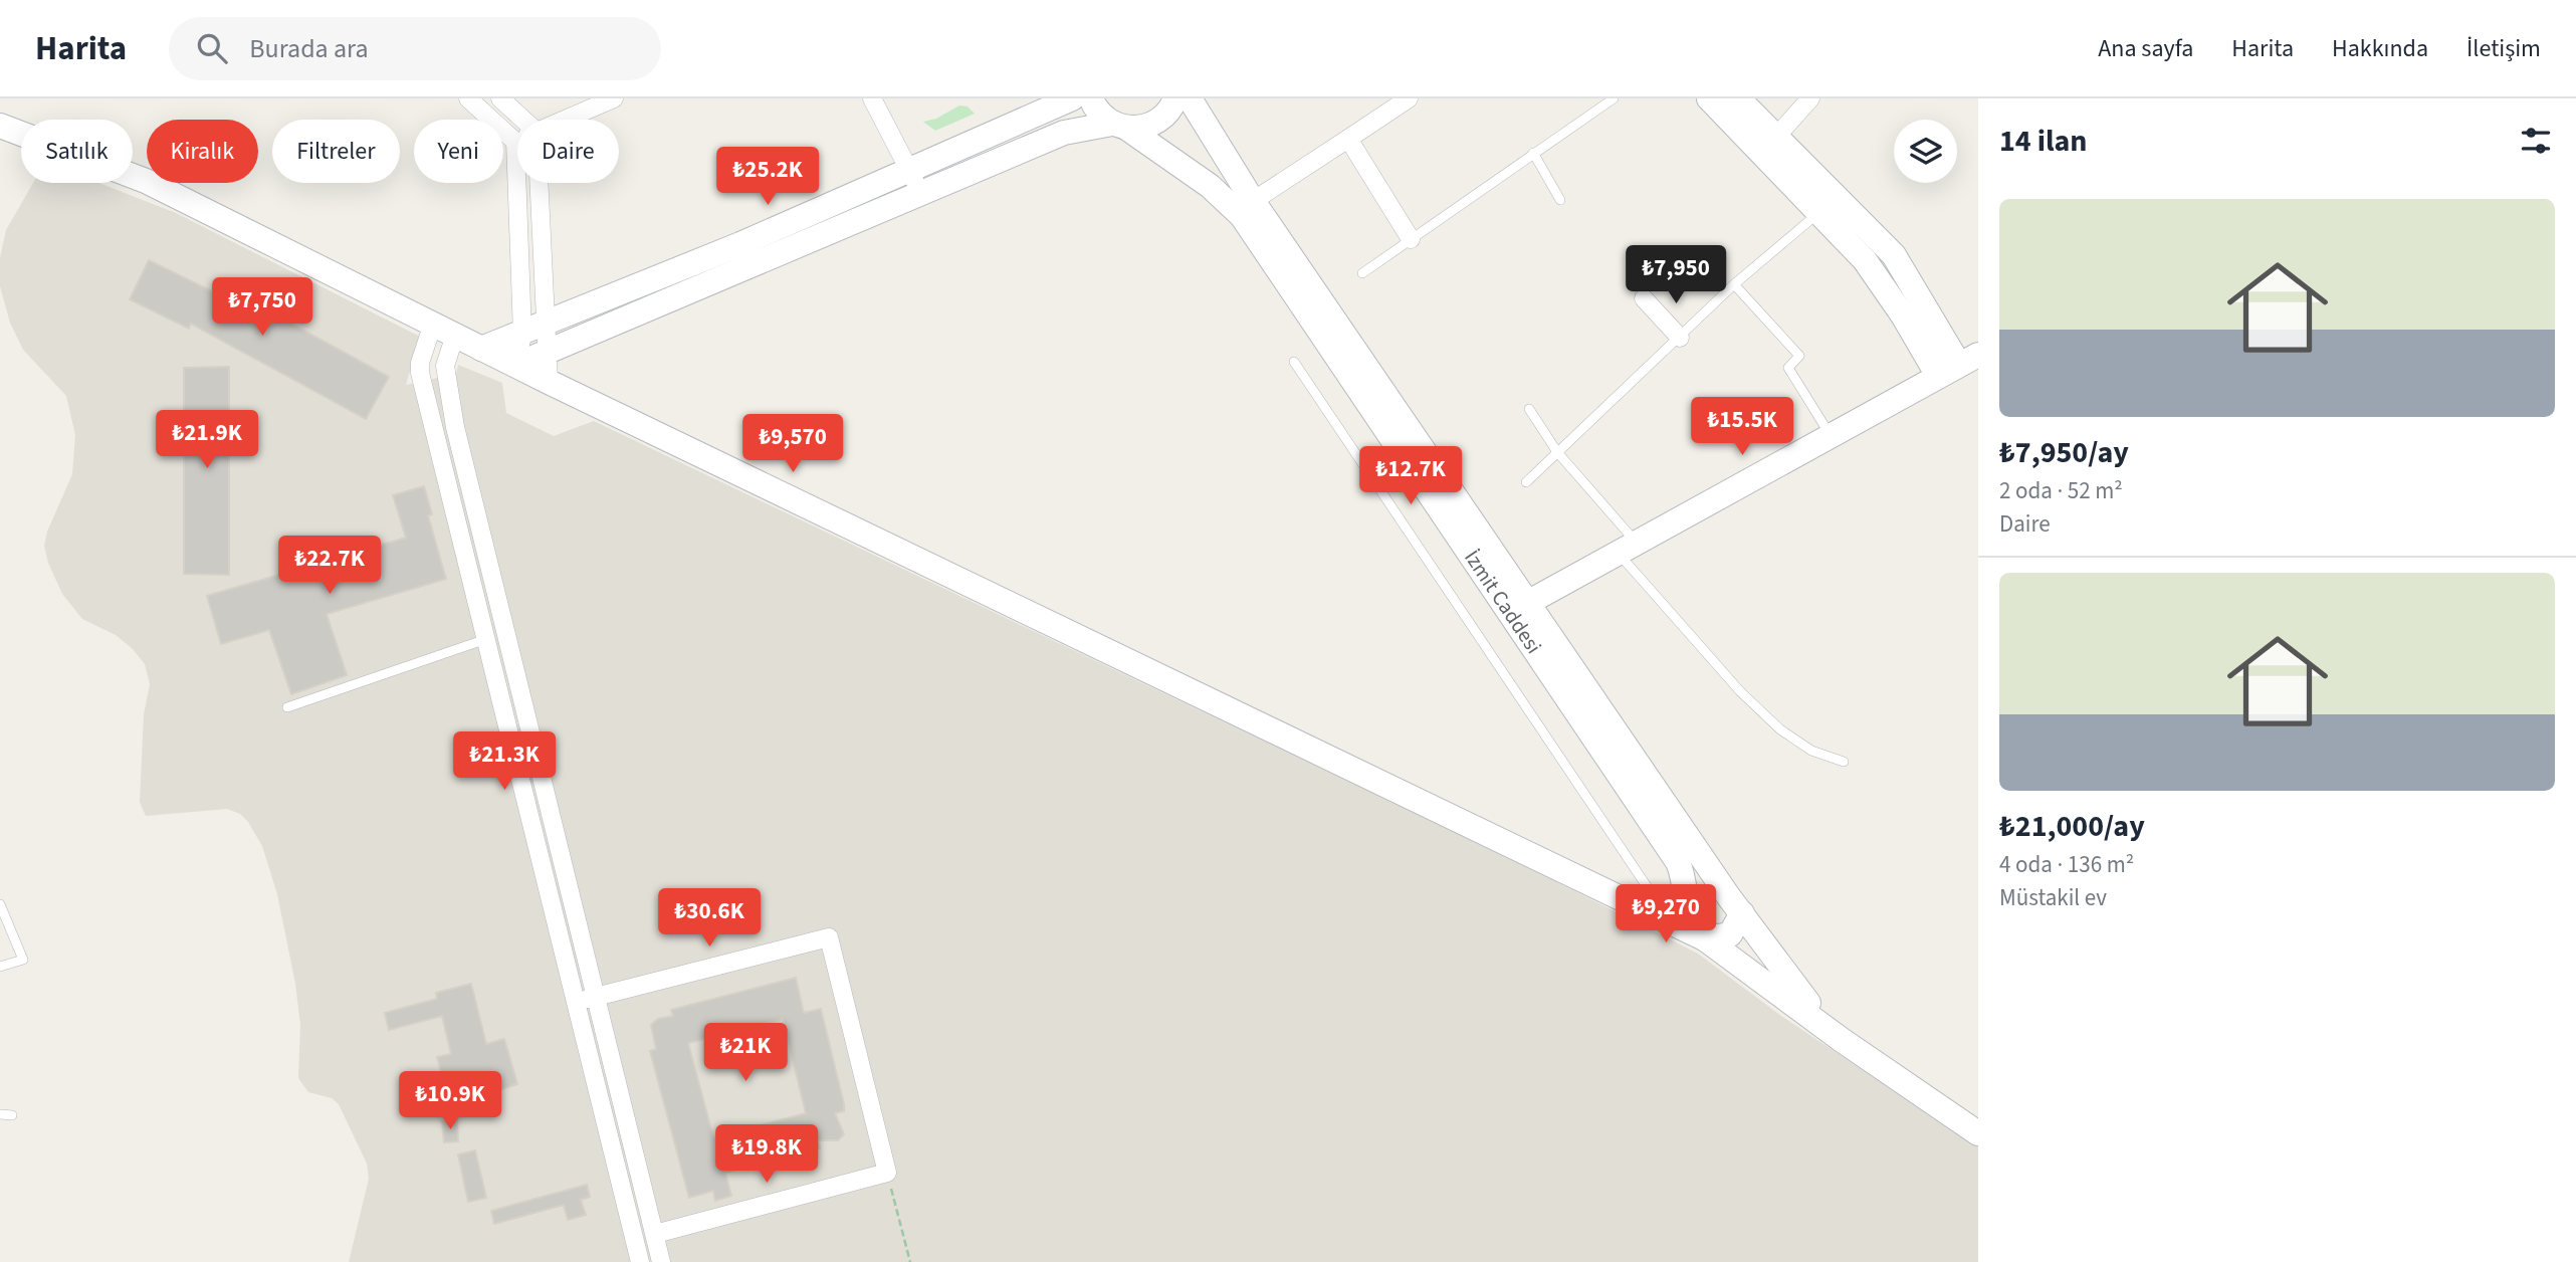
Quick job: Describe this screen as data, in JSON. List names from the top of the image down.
{
  "streets": {
    "street": ["İzmit Caddesi"]
  },
  "page": {
    "header": "Harita",
    "search": "Burada ara",
    "nav": [
      "Ana sayfa",
      "Harita",
      "Hakkında",
      "İletişim"
    ],
    "heading": "14 ilan",
    "chip": [
      "Satılık",
      "Kiralık",
      "Filtreler",
      "Yeni",
      "Daire"
    ],
    "price": [
      "₺25.2K",
      "₺7,950",
      "₺7,750",
      "₺15.5K",
      "₺21.9K",
      "₺9,570",
      "₺12.7K",
      "₺22.7K",
      "₺21.3K",
      "₺9,270",
      "₺30.6K",
      "₺21K",
      "₺10.9K",
      "₺19.8K"
    ],
    "list": [
      {
        "name": "₺7,950/ay",
        "note": "2 oda · 52 m² · Daire"
      },
      {
        "name": "₺21,000/ay",
        "note": "4 oda · 136 m² · Müstakil ev"
      }
    ]
  }
}
